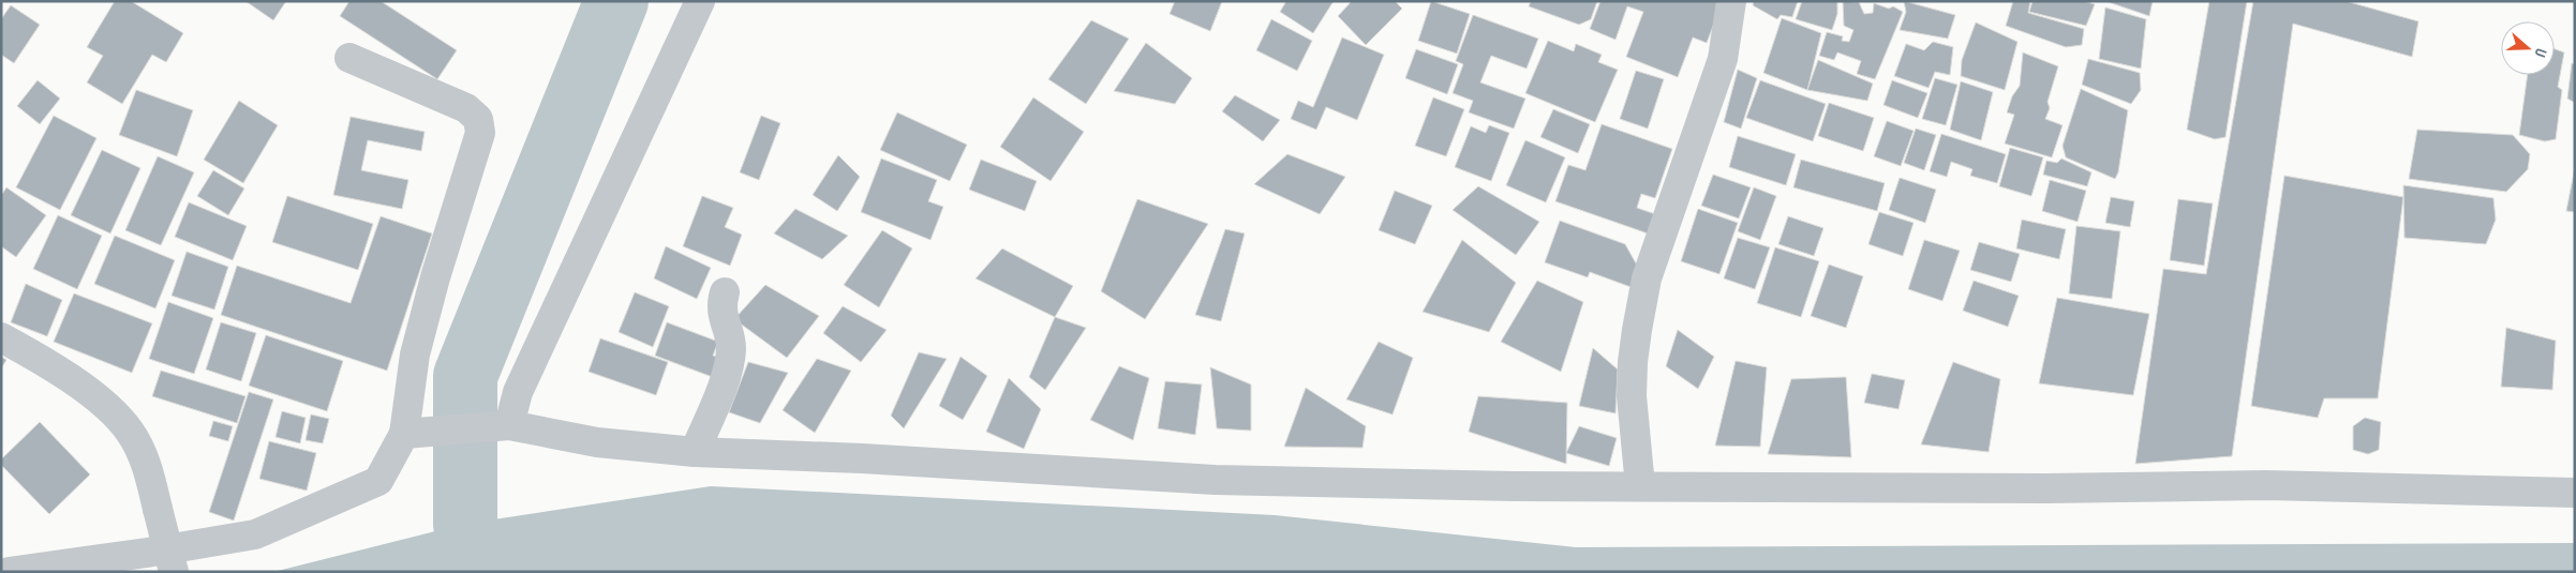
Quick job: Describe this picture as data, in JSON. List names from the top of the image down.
{
  "north": "right"
}
